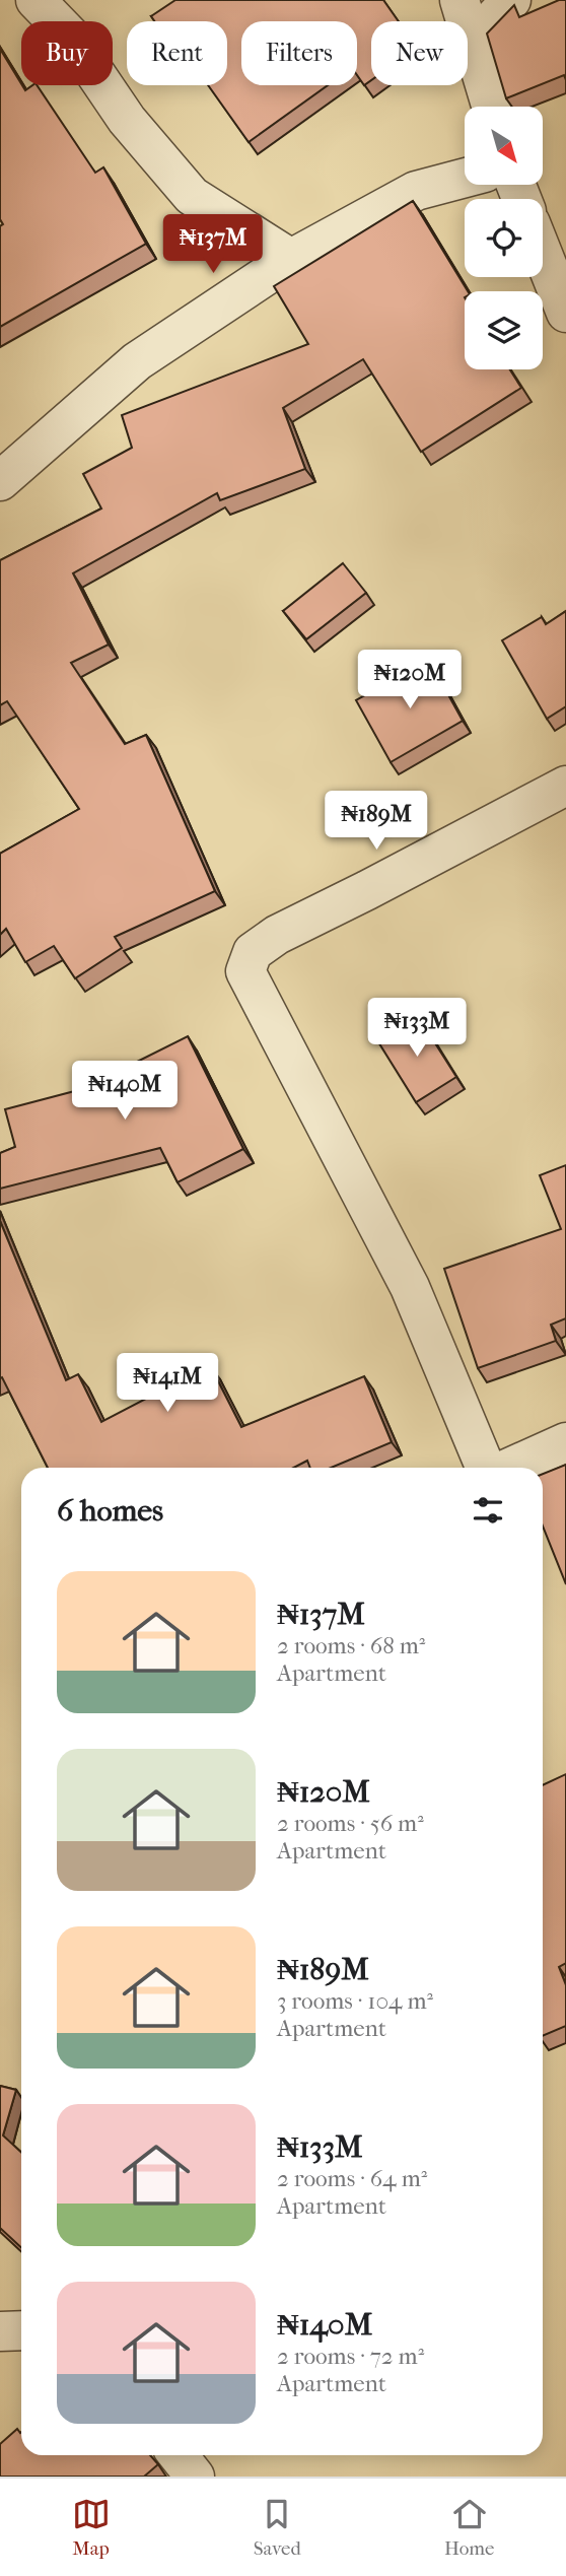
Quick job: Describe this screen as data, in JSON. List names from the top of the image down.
{
  "north": "bottom right",
  "page": {
    "chip": [
      "Buy",
      "Rent",
      "Filters",
      "New"
    ],
    "price": [
      "₦137M",
      "₦120M",
      "₦189M",
      "₦133M",
      "₦140M",
      "₦141M"
    ],
    "heading": "6 homes",
    "list": [
      {
        "name": "₦137M",
        "note": "2 rooms · 68 m² · Apartment"
      },
      {
        "name": "₦120M",
        "note": "2 rooms · 56 m² · Apartment"
      },
      {
        "name": "₦189M",
        "note": "3 rooms · 104 m² · Apartment"
      },
      {
        "name": "₦133M",
        "note": "2 rooms · 64 m² · Apartment"
      },
      {
        "name": "₦140M",
        "note": "2 rooms · 72 m² · Apartment"
      }
    ],
    "tabs": ["Map", "Saved", "Home"]
  }
}
